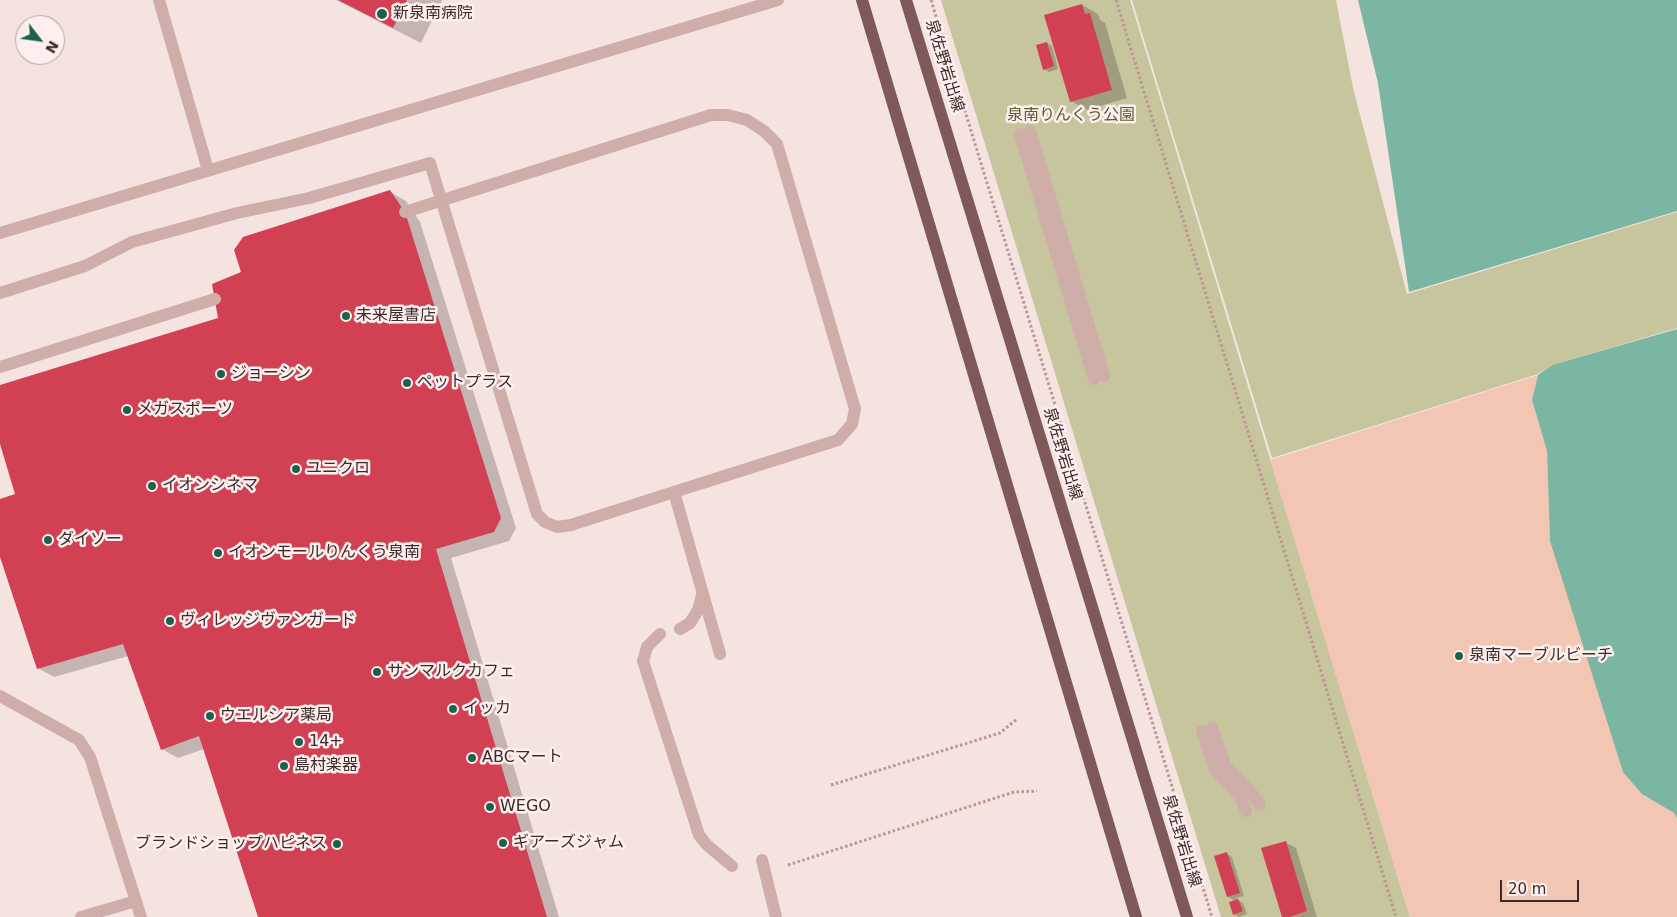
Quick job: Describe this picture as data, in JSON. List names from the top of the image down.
{
  "streets": {
    "main road": ["泉佐野岩出線"]
  },
  "parks": ["泉南りんくう公園"],
  "places": [
    "新泉南病院",
    "未来屋書店",
    "ジョーシン",
    "ペットプラス",
    "メガスポーツ",
    "ユニクロ",
    "イオンシネマ",
    "ダイソー",
    "イオンモールりんくう泉南",
    "ヴィレッジヴァンガード",
    "泉南マーブルビーチ",
    "サンマルクカフェ",
    "イッカ",
    "ウエルシア薬局",
    "14+",
    "ABCマート",
    "島村楽器",
    "WEGO",
    "ギアーズジャム",
    "ブランドショップハピネス"
  ],
  "scale_bar": "20 m",
  "north": "bottom right"
}
